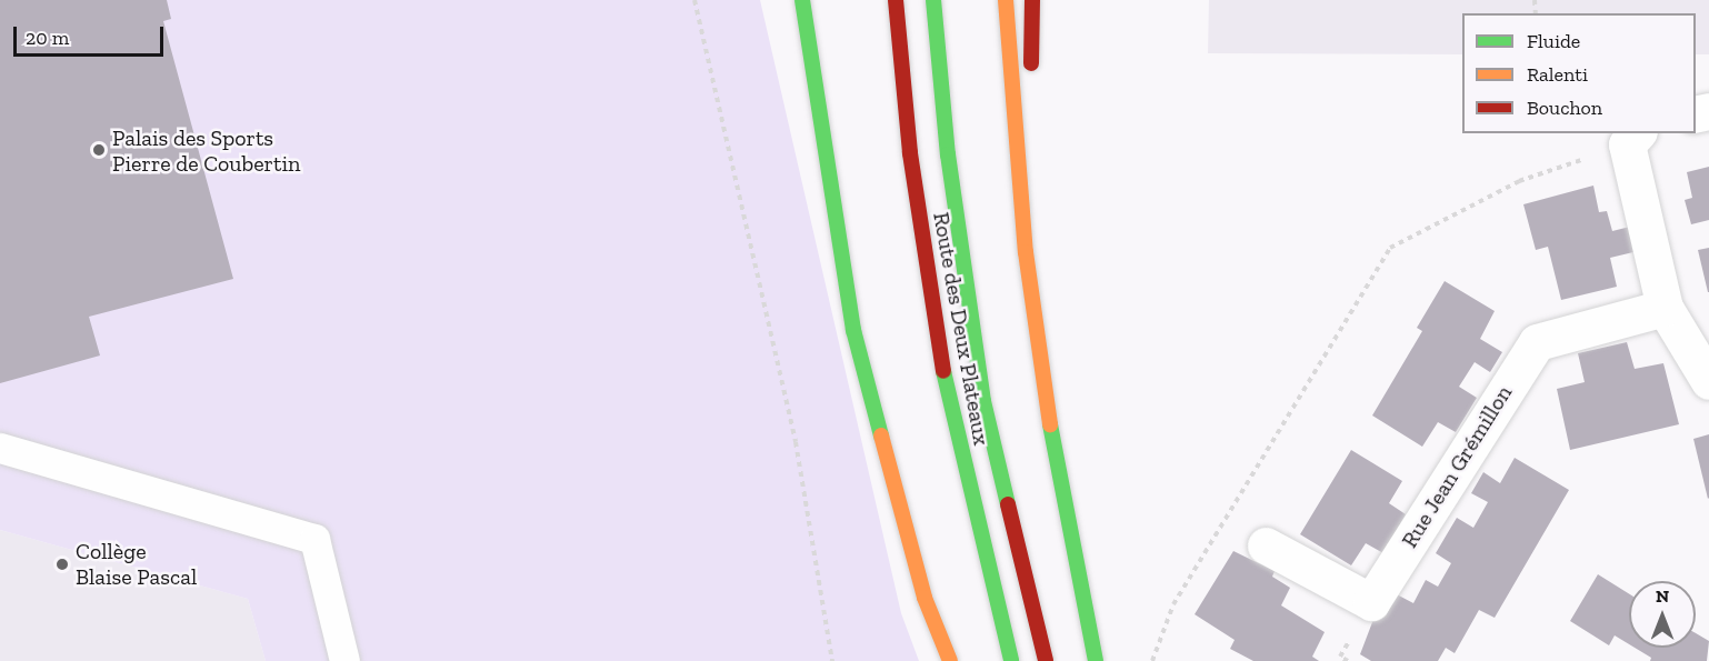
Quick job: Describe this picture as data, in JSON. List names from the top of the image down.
{
  "streets": {
    "main road": ["Route des Deux Plateaux"],
    "street": ["Rue Jean Grémillon"]
  },
  "places": ["Palais des Sports Pierre de Coubertin", "Collège Blaise Pascal"],
  "legend": ["Fluide", "Ralenti", "Bouchon"],
  "scale_bar": "20 m",
  "north": "top"
}
